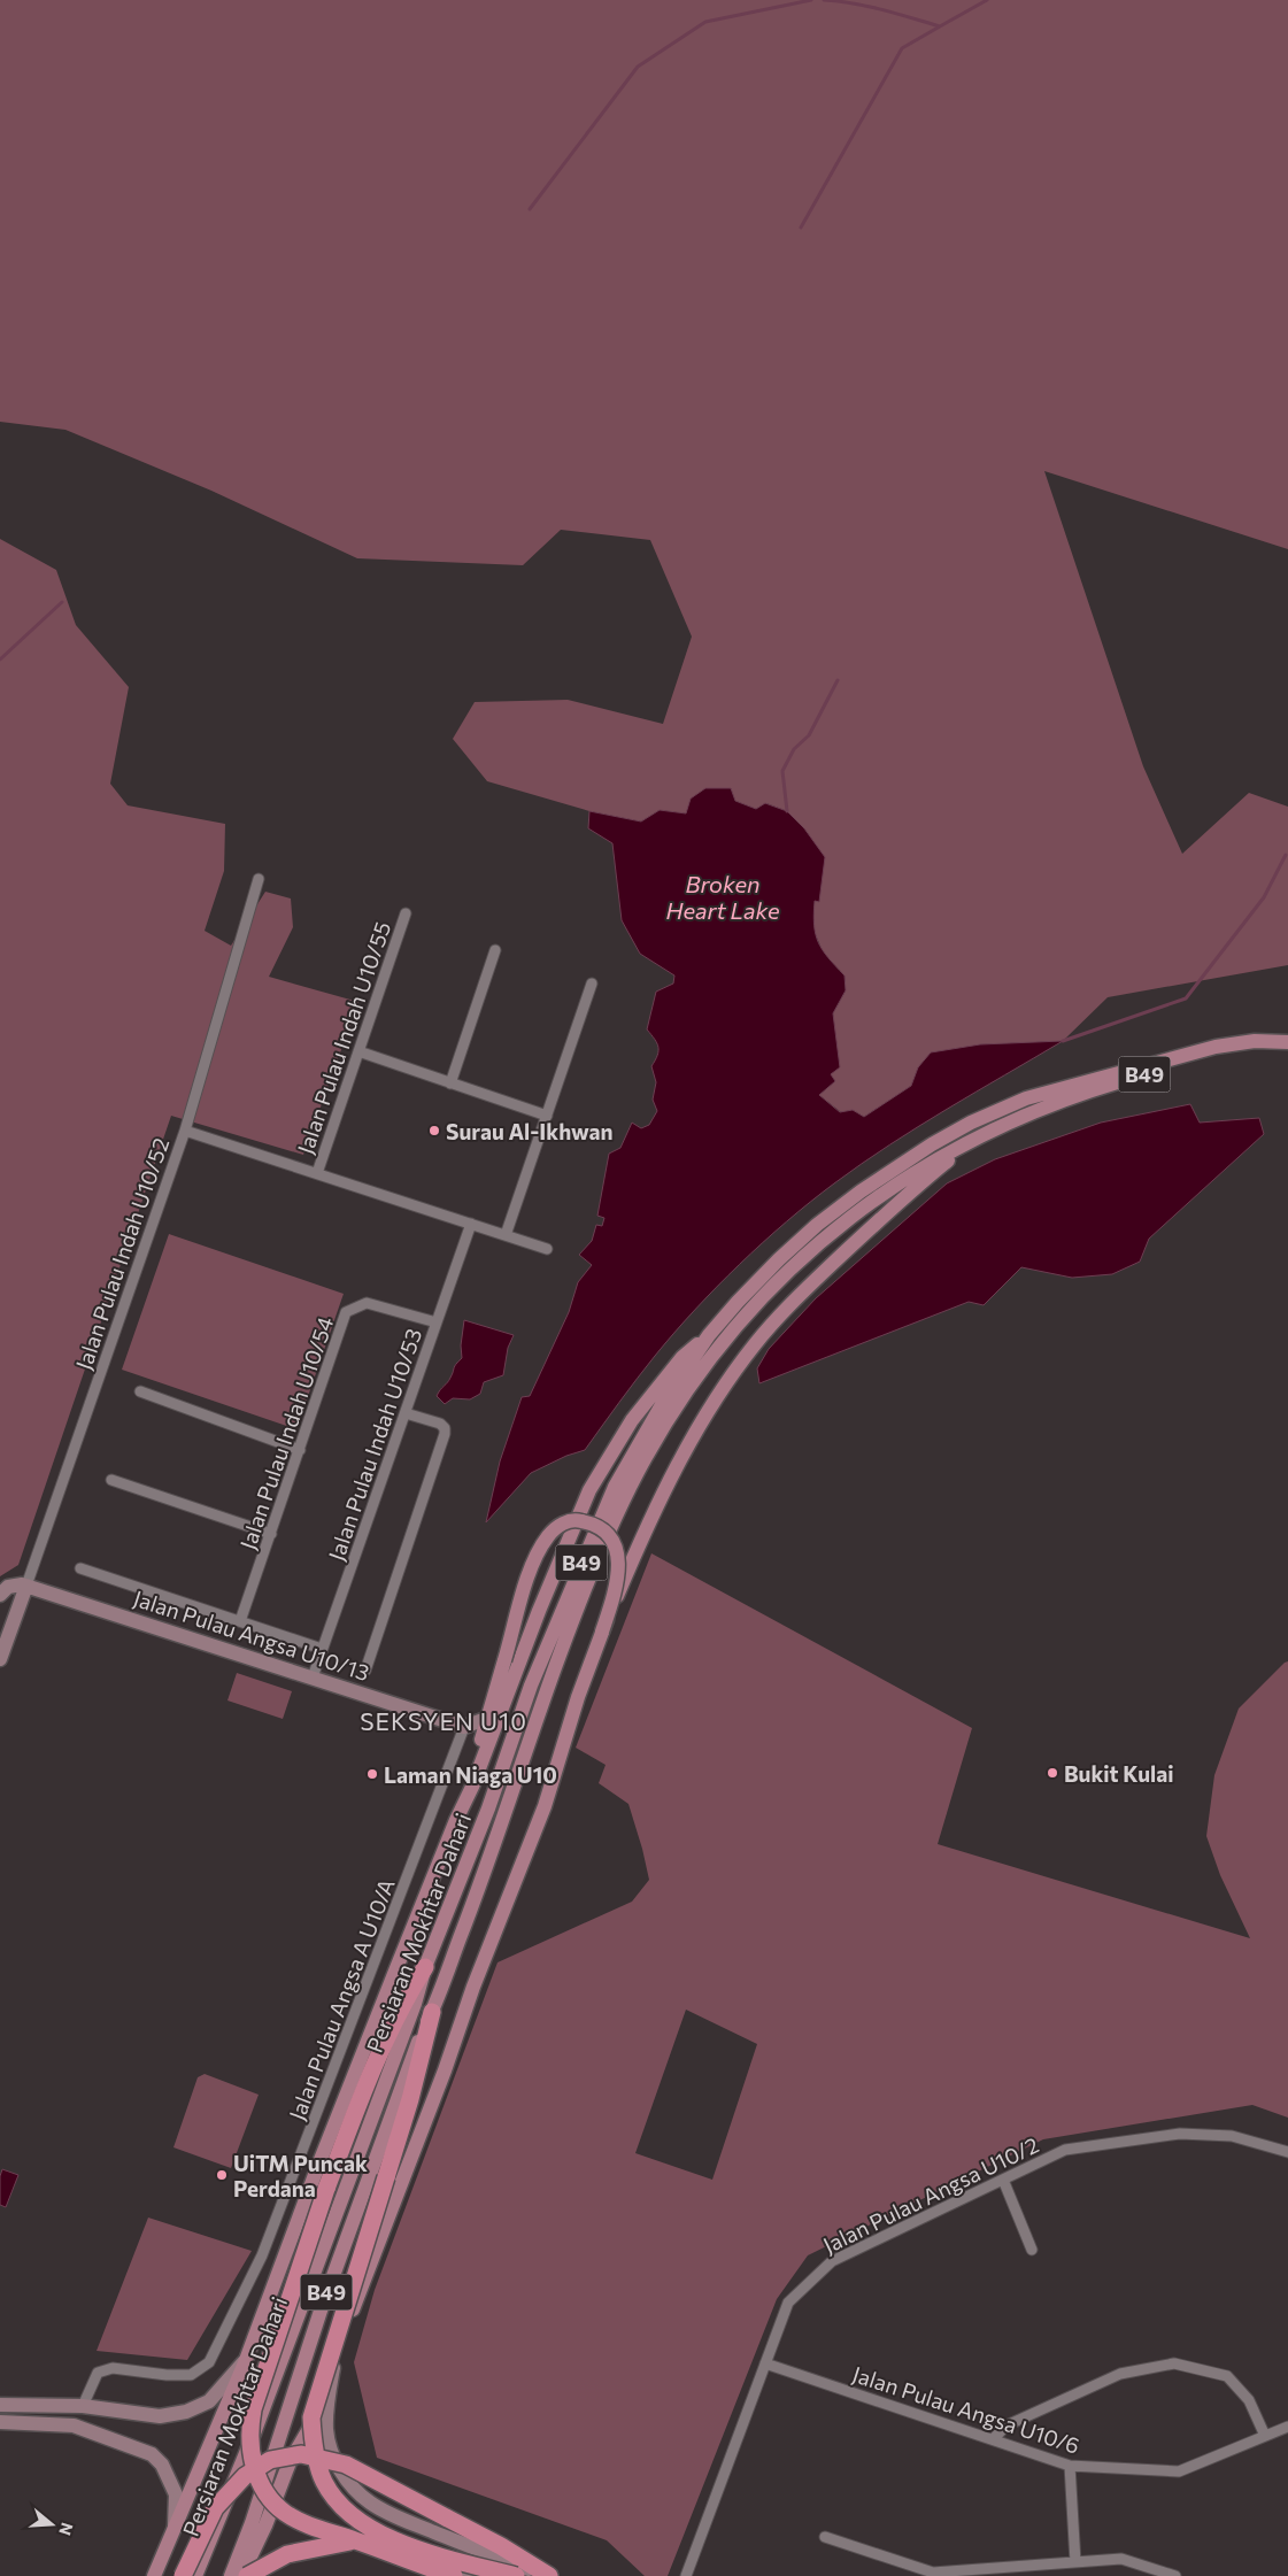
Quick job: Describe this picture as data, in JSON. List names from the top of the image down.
{
  "streets": {
    "main road": ["B49", "Persiaran Mokhtar Dahari"],
    "street": [
      "Jalan Pulau Indah U10/55",
      "Jalan Pulau Indah U10/52",
      "Jalan Pulau Indah U10/54",
      "Jalan Pulau Indah U10/53",
      "Jalan Pulau Angsa U10/13",
      "Jalan Pulau Angsa A U10/A",
      "Jalan Pulau Angsa U10/2",
      "Jalan Pulau Angsa U10/6"
    ]
  },
  "crossings": [
    ["Jalan Pulau Indah U10/55", "Jalan Pulau Indah U10/52"],
    ["B49", "Persiaran Mokhtar Dahari"],
    ["Jalan Pulau Indah U10/52", "Jalan Pulau Indah U10/53"],
    ["Jalan Pulau Indah U10/52", "Jalan Pulau Angsa U10/13"],
    ["Jalan Pulau Indah U10/54", "Jalan Pulau Indah U10/53"],
    ["Jalan Pulau Indah U10/53", "Jalan Pulau Angsa U10/13"],
    ["Jalan Pulau Angsa U10/13", "Jalan Pulau Angsa A U10/A"],
    ["Jalan Pulau Angsa U10/2", "Jalan Pulau Angsa U10/6"]
  ],
  "districts": ["SEKSYEN U10"],
  "water": ["Broken Heart Lake"],
  "places": [
    "Surau Al-Ikhwan",
    "Bukit Kulai",
    "Laman Niaga U10",
    "UiTM Puncak Perdana"
  ],
  "north": "right"
}
